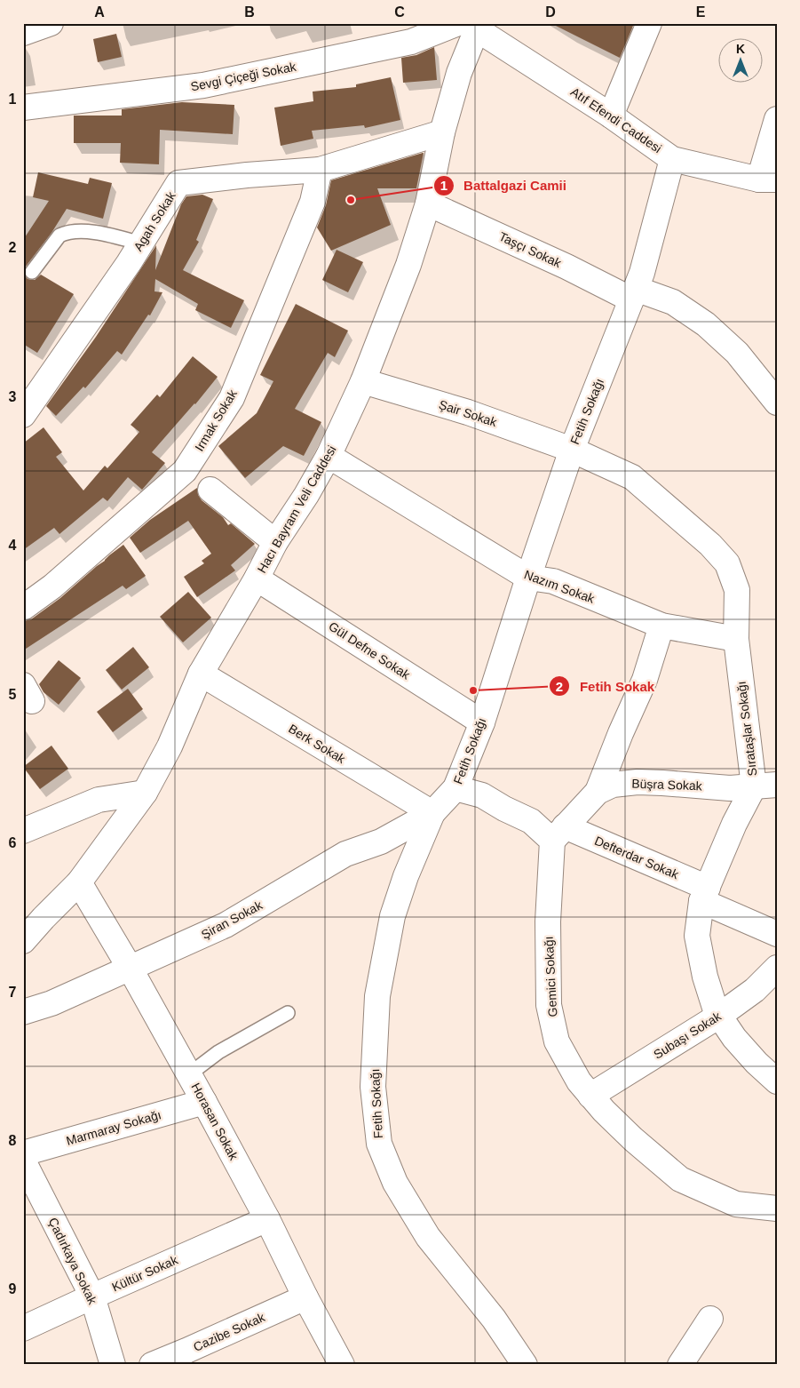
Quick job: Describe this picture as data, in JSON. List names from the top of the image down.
{
  "streets": {
    "street": [
      "Sevgi Çiçeği Sokak",
      "Atıf Efendi Caddesi",
      "Agah Sokak",
      "Taşçı Sokak",
      "Fetih Sokağı",
      "Şair Sokak",
      "Irmak Sokak",
      "Hacı Bayram Veli Caddesi",
      "Nazım Sokak",
      "Gül Defne Sokak",
      "Sırataşlar Sokağı",
      "Berk Sokak",
      "Büşra Sokak",
      "Defterdar Sokak",
      "Şiran Sokak",
      "Gemici Sokağı",
      "Subaşı Sokak",
      "Horasan Sokak",
      "Marmaray Sokağı",
      "Çadırkaya Sokak",
      "Kültür Sokak",
      "Cazibe Sokak"
    ]
  },
  "crossings": [
    ["Sevgi Çiçeği Sokak", "Atıf Efendi Caddesi"],
    ["Sevgi Çiçeği Sokak", "Hacı Bayram Veli Caddesi"],
    ["Atıf Efendi Caddesi", "Fetih Sokağı"],
    ["Atıf Efendi Caddesi", "Hacı Bayram Veli Caddesi"],
    ["Agah Sokak", "Irmak Sokak"],
    ["Agah Sokak", "Hacı Bayram Veli Caddesi"],
    ["Taşçı Sokak", "Fetih Sokağı"],
    ["Taşçı Sokak", "Hacı Bayram Veli Caddesi"],
    ["Fetih Sokağı", "Şair Sokak"],
    ["Fetih Sokağı", "Nazım Sokak"],
    ["Fetih Sokağı", "Gül Defne Sokak"],
    ["Fetih Sokağı", "Sırataşlar Sokağı"],
    ["Fetih Sokağı", "Berk Sokak"],
    ["Fetih Sokağı", "Şiran Sokak"],
    ["Şair Sokak", "Hacı Bayram Veli Caddesi"],
    ["Şair Sokak", "Sırataşlar Sokağı"],
    ["Hacı Bayram Veli Caddesi", "Nazım Sokak"],
    ["Hacı Bayram Veli Caddesi", "Gül Defne Sokak"],
    ["Hacı Bayram Veli Caddesi", "Berk Sokak"],
    ["Hacı Bayram Veli Caddesi", "Horasan Sokak"],
    ["Nazım Sokak", "Sırataşlar Sokağı"],
    ["Sırataşlar Sokağı", "Büşra Sokak"],
    ["Sırataşlar Sokağı", "Defterdar Sokak"],
    ["Sırataşlar Sokağı", "Subaşı Sokak"],
    ["Berk Sokak", "Şiran Sokak"],
    ["Büşra Sokak", "Defterdar Sokak"],
    ["Büşra Sokak", "Gemici Sokağı"],
    ["Defterdar Sokak", "Gemici Sokağı"],
    ["Şiran Sokak", "Horasan Sokak"],
    ["Gemici Sokağı", "Subaşı Sokak"],
    ["Horasan Sokak", "Marmaray Sokağı"],
    ["Horasan Sokak", "Kültür Sokak"],
    ["Horasan Sokak", "Cazibe Sokak"],
    ["Çadırkaya Sokak", "Kültür Sokak"]
  ],
  "places": ["Battalgazi Camii", "Fetih Sokak"],
  "north": "top",
  "grid": {
    "columns": [
      "A",
      "B",
      "C",
      "D",
      "E"
    ],
    "rows": [
      "1",
      "2",
      "3",
      "4",
      "5",
      "6",
      "7",
      "8",
      "9"
    ]
  }
}
